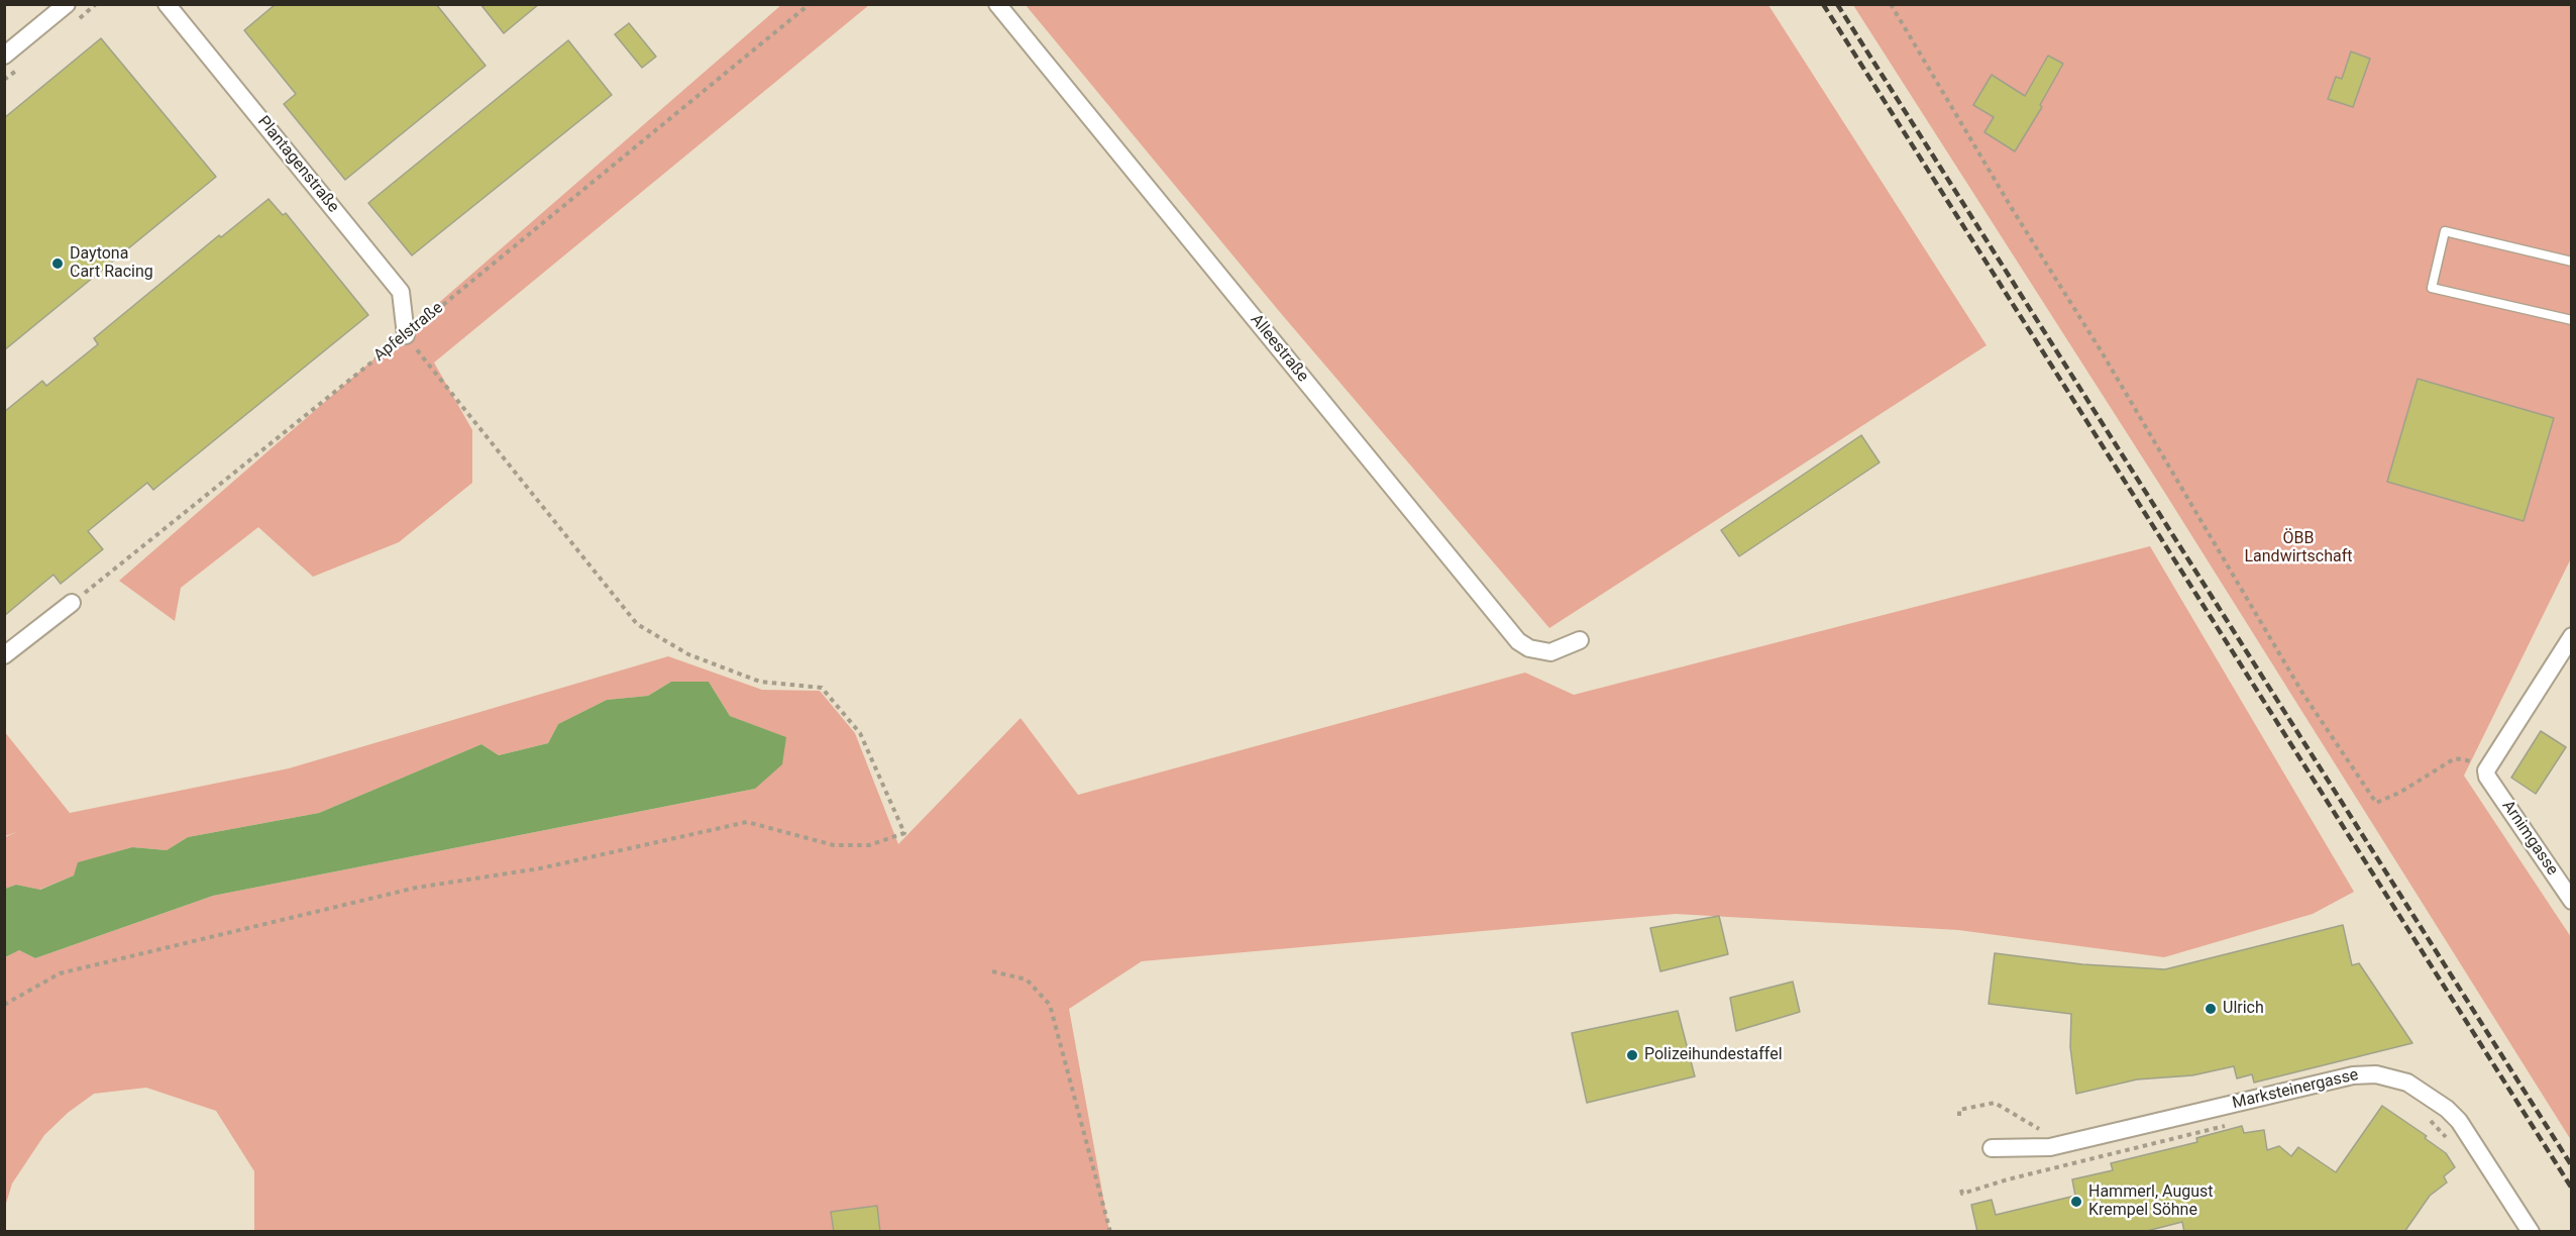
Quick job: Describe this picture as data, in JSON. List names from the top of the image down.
{
  "streets": {
    "street": [
      "Plantagenstraße",
      "Alleestraße",
      "Arnimgasse",
      "Marksteinergasse"
    ],
    "path": ["Apfelstraße"]
  },
  "crossings": [
    ["Plantagenstraße", "Apfelstraße"]
  ],
  "parks": ["ÖBB Landwirtschaft"],
  "places": [
    "Daytona Cart Racing",
    "Ulrich",
    "Polizeihundestaffel",
    "Hammerl, August Krempel Söhne"
  ]
}
